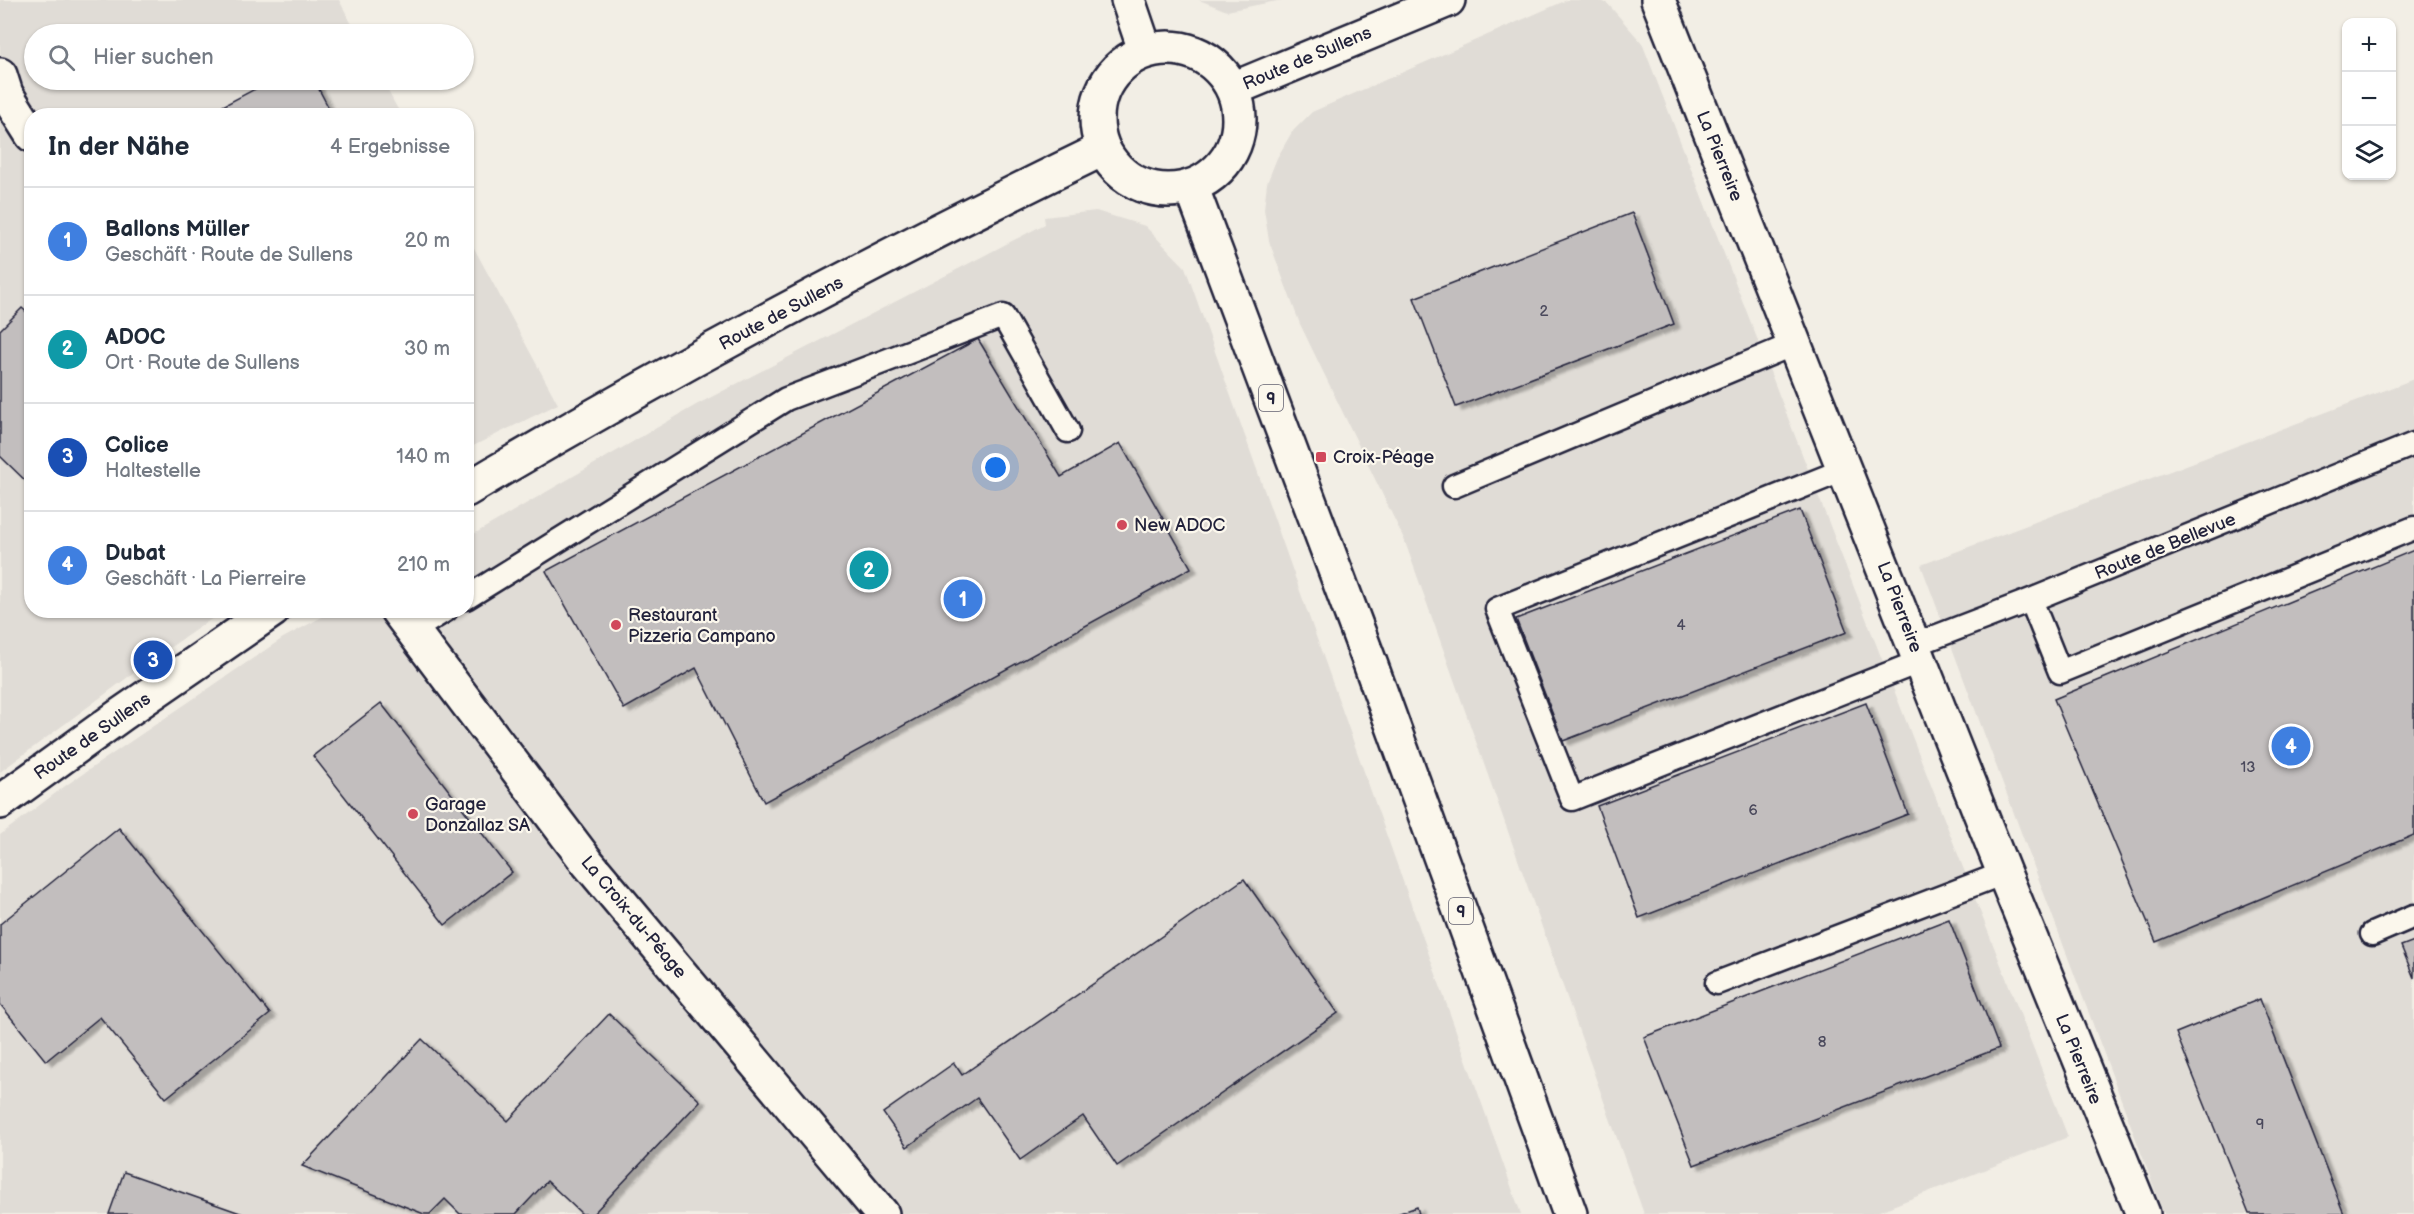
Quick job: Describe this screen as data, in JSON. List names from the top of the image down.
{
  "streets": {
    "main road": [
      "Route de Sullens",
      "La Pierreire",
      "9",
      "La Croix-du-Péage"
    ],
    "lane": ["Route de Bellevue"]
  },
  "crossings": [
    ["Route de Sullens", "9"],
    ["La Pierreire", "Route de Bellevue"]
  ],
  "places": {
    "transit": ["Croix-Péage"],
    "other": ["New ADOC", "Restaurant Pizzeria Campano", "Garage Donzallaz SA"]
  },
  "house_numbers": [
    "2",
    "4",
    "13",
    "6",
    "8",
    "9"
  ],
  "page": {
    "map_buttons": ["+", "−"],
    "search": "Hier suchen",
    "heading": ["In der Nähe", "4 Ergebnisse"],
    "list": [
      {
        "mark": "1",
        "name": "Ballons Müller",
        "note": "Geschäft · Route de Sullens",
        "value": "20 m"
      },
      {
        "mark": "2",
        "name": "ADOC",
        "note": "Ort · Route de Sullens",
        "value": "30 m"
      },
      {
        "mark": "3",
        "name": "Colice",
        "note": "Haltestelle",
        "value": "140 m"
      },
      {
        "mark": "4",
        "name": "Dubat",
        "note": "Geschäft · La Pierreire",
        "value": "210 m"
      }
    ],
    "pins": [
      "2",
      "1",
      "3",
      "4"
    ]
  }
}
